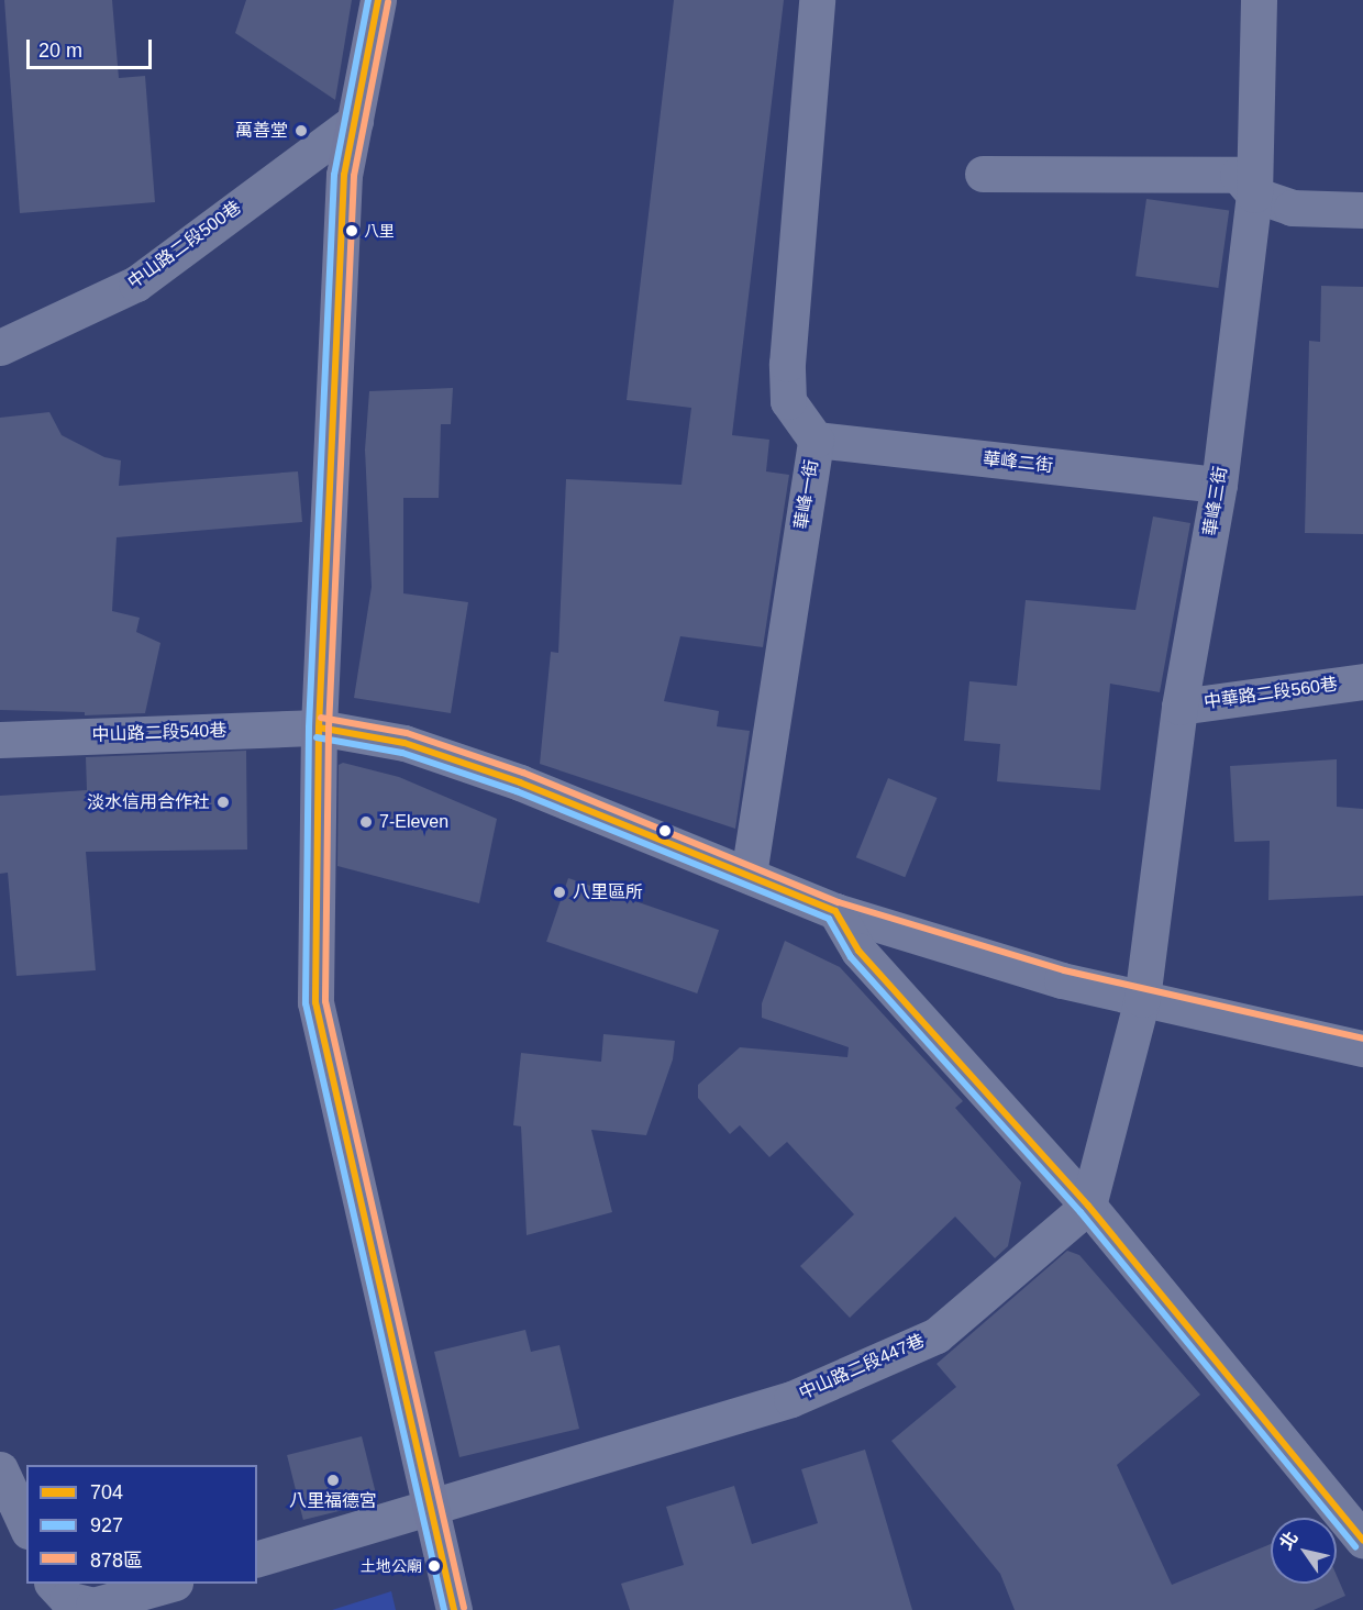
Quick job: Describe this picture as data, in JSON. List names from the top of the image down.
{
  "streets": {
    "street": [
      "中山路二段500巷",
      "華峰二街",
      "華峰一街",
      "華峰三街",
      "中華路二段560巷",
      "中山路二段540巷",
      "中山路二段447巷"
    ]
  },
  "crossings": [
    ["華峰二街", "華峰一街"],
    ["華峰二街", "華峰三街"],
    ["華峰一街", "中山路二段540巷"],
    ["華峰三街", "中華路二段560巷"],
    ["華峰三街", "中山路二段540巷"]
  ],
  "places": [
    "萬善堂",
    "八里",
    "淡水信用合作社",
    "7-Eleven",
    "八里區所",
    "八里福德宮",
    "土地公廟"
  ],
  "lines": ["transit line 704", "transit line 927", "transit line 878區"],
  "legend": ["704", "927", "878區"],
  "scale_bar": "20 m",
  "north": "top left"
}
